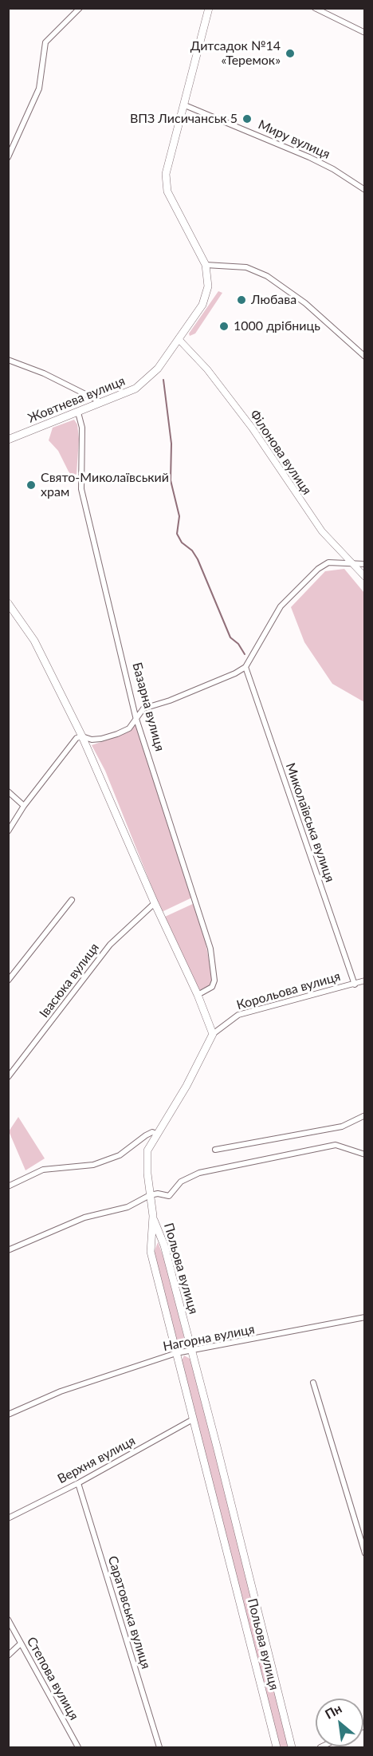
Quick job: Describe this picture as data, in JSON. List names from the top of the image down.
{
  "streets": {
    "main road": ["Жовтнева вулиця", "Корольова вулиця", "Польова вулиця"],
    "street": [
      "Миру вулиця",
      "Філонова вулиця",
      "Базарна вулиця",
      "Миколаївська вулиця",
      "Івасюка вулиця",
      "Нагорна вулиця",
      "Верхня вулиця",
      "Саратовська вулиця",
      "Степова вулиця"
    ]
  },
  "crossings": [
    ["Миру вулиця", "Жовтнева вулиця"],
    ["Жовтнева вулиця", "Філонова вулиця"],
    ["Жовтнева вулиця", "Базарна вулиця"],
    ["Миколаївська вулиця", "Корольова вулиця"],
    ["Корольова вулиця", "Польова вулиця"],
    ["Польова вулиця", "Нагорна вулиця"],
    ["Польова вулиця", "Верхня вулиця"],
    ["Верхня вулиця", "Саратовська вулиця"]
  ],
  "places": [
    "Дитсадок №14 «Теремок»",
    "ВПЗ Лисичанськ 5",
    "Любава",
    "1000 дрібниць",
    "Свято-Миколаївський храм"
  ],
  "north": "top left"
}
